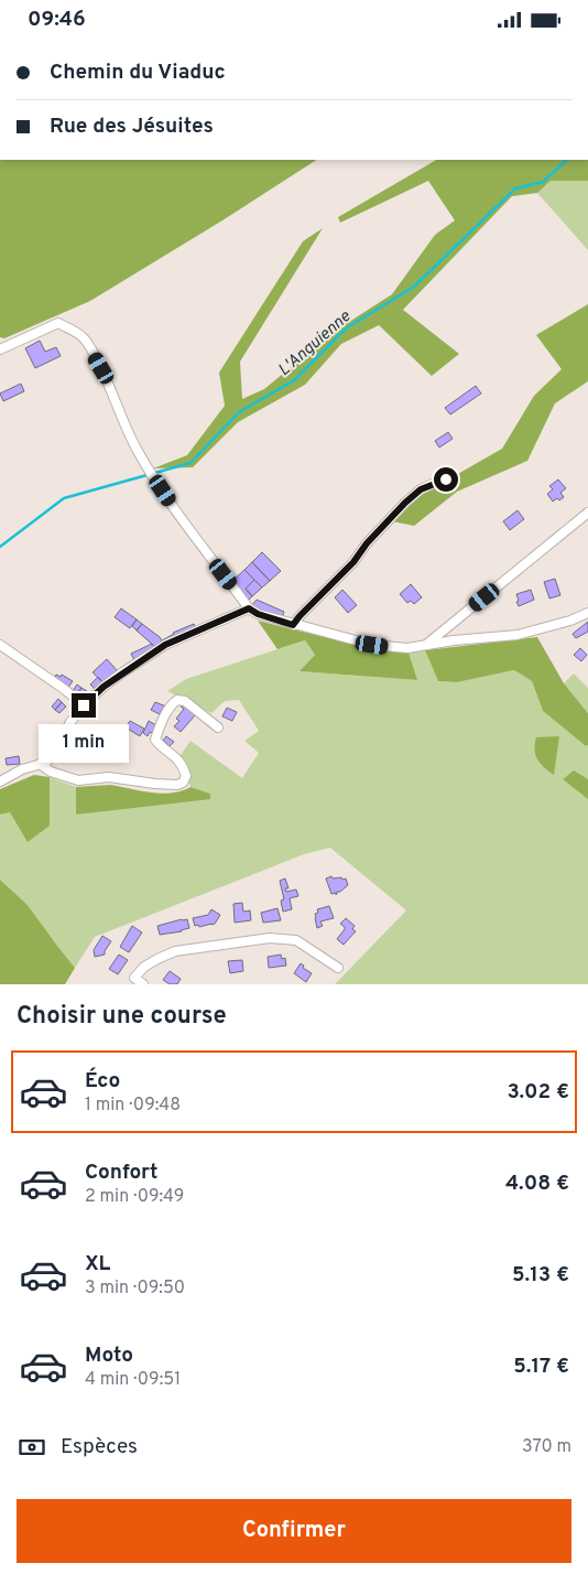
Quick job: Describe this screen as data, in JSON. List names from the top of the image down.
{
  "water": ["L'Anguienne"],
  "page": {
    "status": "09:46",
    "banner": ["Chemin du Viaduc", "Rue des Jésuites"],
    "bubble": "1 min",
    "heading": "Choisir une course",
    "list": [
      {
        "name": "Éco",
        "note": "1 min · 09:48",
        "value": "3.02 €"
      },
      {
        "name": "Confort",
        "note": "2 min · 09:49",
        "value": "4.08 €"
      },
      {
        "name": "XL",
        "note": "3 min · 09:50",
        "value": "5.13 €"
      },
      {
        "name": "Moto",
        "note": "4 min · 09:51",
        "value": "5.17 €"
      }
    ],
    "pay": ["Espèces", "370 m"],
    "buttons": "Confirmer"
  }
}
